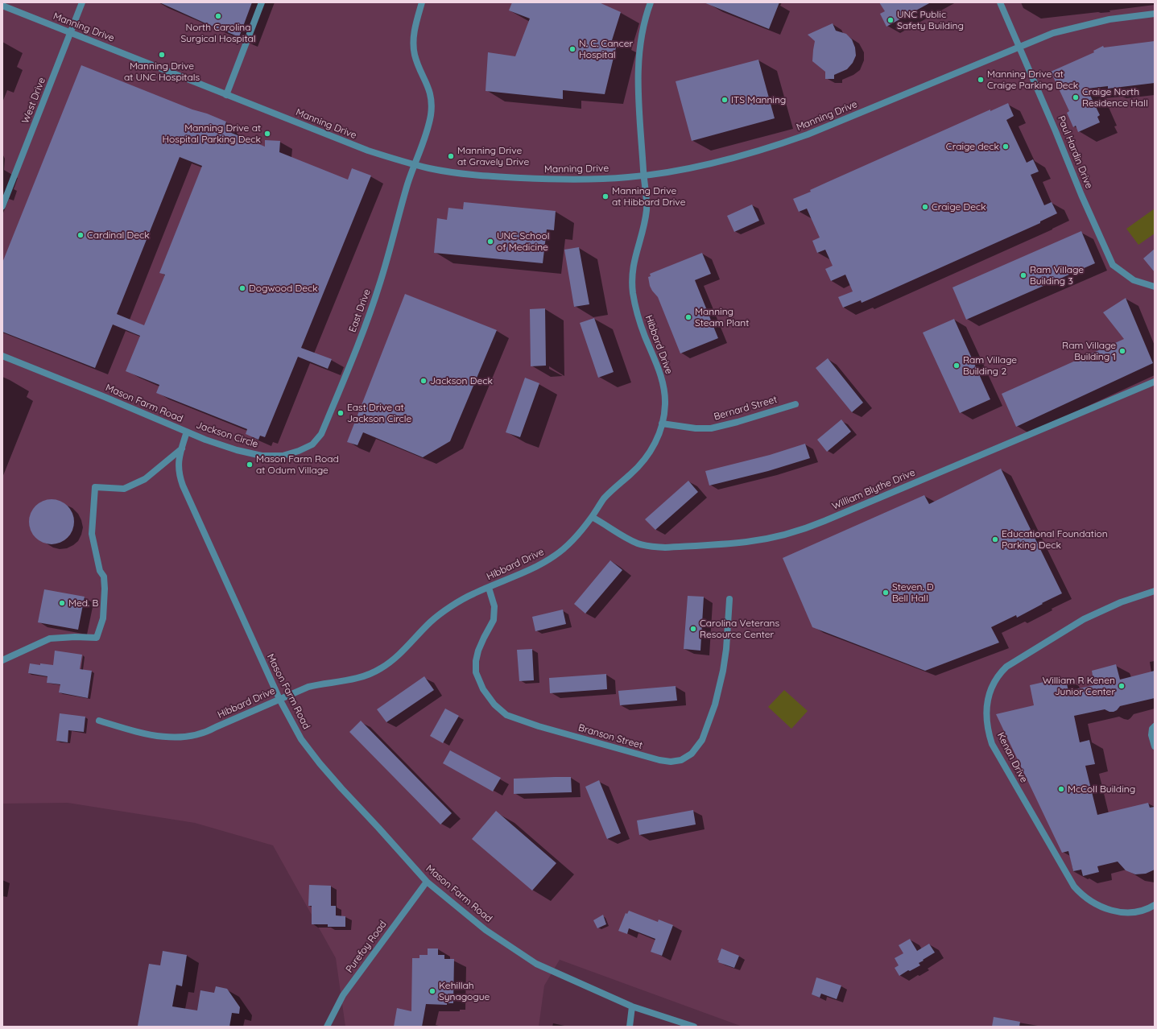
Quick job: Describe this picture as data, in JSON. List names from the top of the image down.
{
  "streets": {
    "street": [
      "Manning Drive",
      "West Drive",
      "Paul Hardin Drive",
      "East Drive",
      "Hibbard Drive",
      "Mason Farm Road",
      "Bernard Street",
      "Jackson Circle",
      "William Blythe Drive",
      "Branson Street",
      "Kenan Drive",
      "Purefoy Road"
    ]
  },
  "crossings": [
    ["Manning Drive", "West Drive"],
    ["Manning Drive", "Paul Hardin Drive"],
    ["Manning Drive", "East Drive"],
    ["Manning Drive", "Hibbard Drive"],
    ["East Drive", "Jackson Circle"],
    ["Hibbard Drive", "Mason Farm Road"],
    ["Hibbard Drive", "Bernard Street"],
    ["Hibbard Drive", "William Blythe Drive"],
    ["Hibbard Drive", "Branson Street"],
    ["Mason Farm Road", "Jackson Circle"],
    ["Mason Farm Road", "Purefoy Road"]
  ],
  "places": [
    "North Carolina Surgical Hospital",
    "UNC Public Safety Building",
    "N. C. Cancer Hospital",
    "Manning Drive at UNC Hospitals",
    "Manning Drive at Craige Parking Deck",
    "Craige North Residence Hall",
    "ITS Manning",
    "Manning Drive at Hospital Parking Deck",
    "Craige deck",
    "Manning Drive at Gravely Drive",
    "Manning Drive at Hibbard Drive",
    "Craige Deck",
    "Cardinal Deck",
    "UNC School of Medicine",
    "Ram Village Building 3",
    "Dogwood Deck",
    "Manning Steam Plant",
    "Ram Village Building 1",
    "Ram Village Building 2",
    "Jackson Deck",
    "East Drive at Jackson Circle",
    "Mason Farm Road at Odum Village",
    "Educational Foundation Parking Deck",
    "Steven. D Bell Hall",
    "Med. B",
    "Carolina Veterans Resource Center",
    "William R Kenen Junior Center",
    "McColl Building",
    "Kehillah Synagogue"
  ]
}
